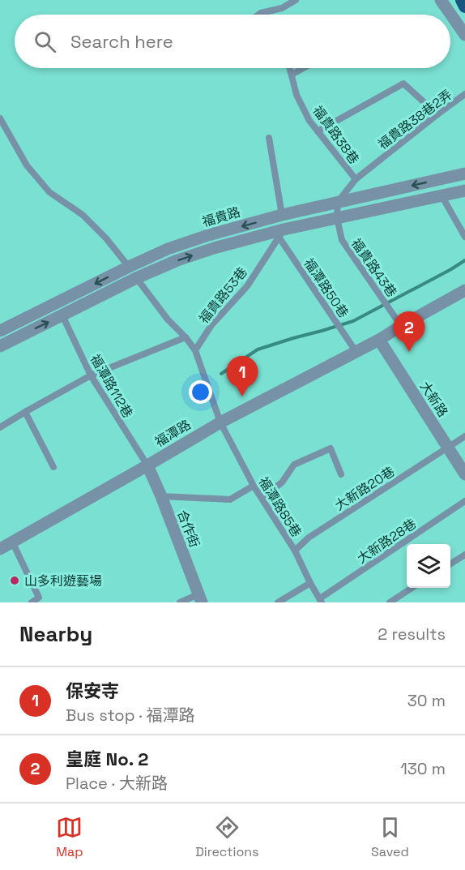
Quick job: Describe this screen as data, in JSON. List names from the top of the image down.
{
  "streets": {
    "street": [
      "福貴路",
      "大新路",
      "福潭路",
      "合作街"
    ],
    "lane": [
      "福貴路38巷2弄",
      "福貴路38巷",
      "福貴路43巷",
      "福潭路50巷",
      "福貴路53巷",
      "福潭路112巷",
      "大新路20巷",
      "福潭路85巷",
      "大新路28巷"
    ]
  },
  "crossings": [
    ["福貴路38巷2弄", "福貴路38巷"],
    ["福貴路38巷", "福貴路"],
    ["福貴路", "福潭路85巷"],
    ["福貴路43巷", "福潭路"],
    ["福潭路50巷", "福貴路53巷"],
    ["福潭路50巷", "福潭路"],
    ["福貴路53巷", "福潭路85巷"],
    ["福潭路112巷", "福潭路"],
    ["福潭路112巷", "合作街"],
    ["大新路", "福潭路"],
    ["大新路", "大新路20巷"],
    ["福潭路", "福潭路85巷"],
    ["福潭路", "合作街"],
    ["大新路20巷", "福潭路85巷"],
    ["福潭路85巷", "大新路28巷"]
  ],
  "places": ["山多利遊藝場"],
  "page": {
    "search": "Search here",
    "pins": ["2", "1"],
    "heading": ["Nearby", "2 results"],
    "list": [
      {
        "mark": "1",
        "name": "保安寺",
        "note": "Bus stop · 福潭路",
        "value": "30 m"
      },
      {
        "mark": "2",
        "name": "皇庭 No. 2",
        "note": "Place · 大新路",
        "value": "130 m"
      }
    ],
    "nav": ["Map", "Directions", "Saved"]
  }
}
